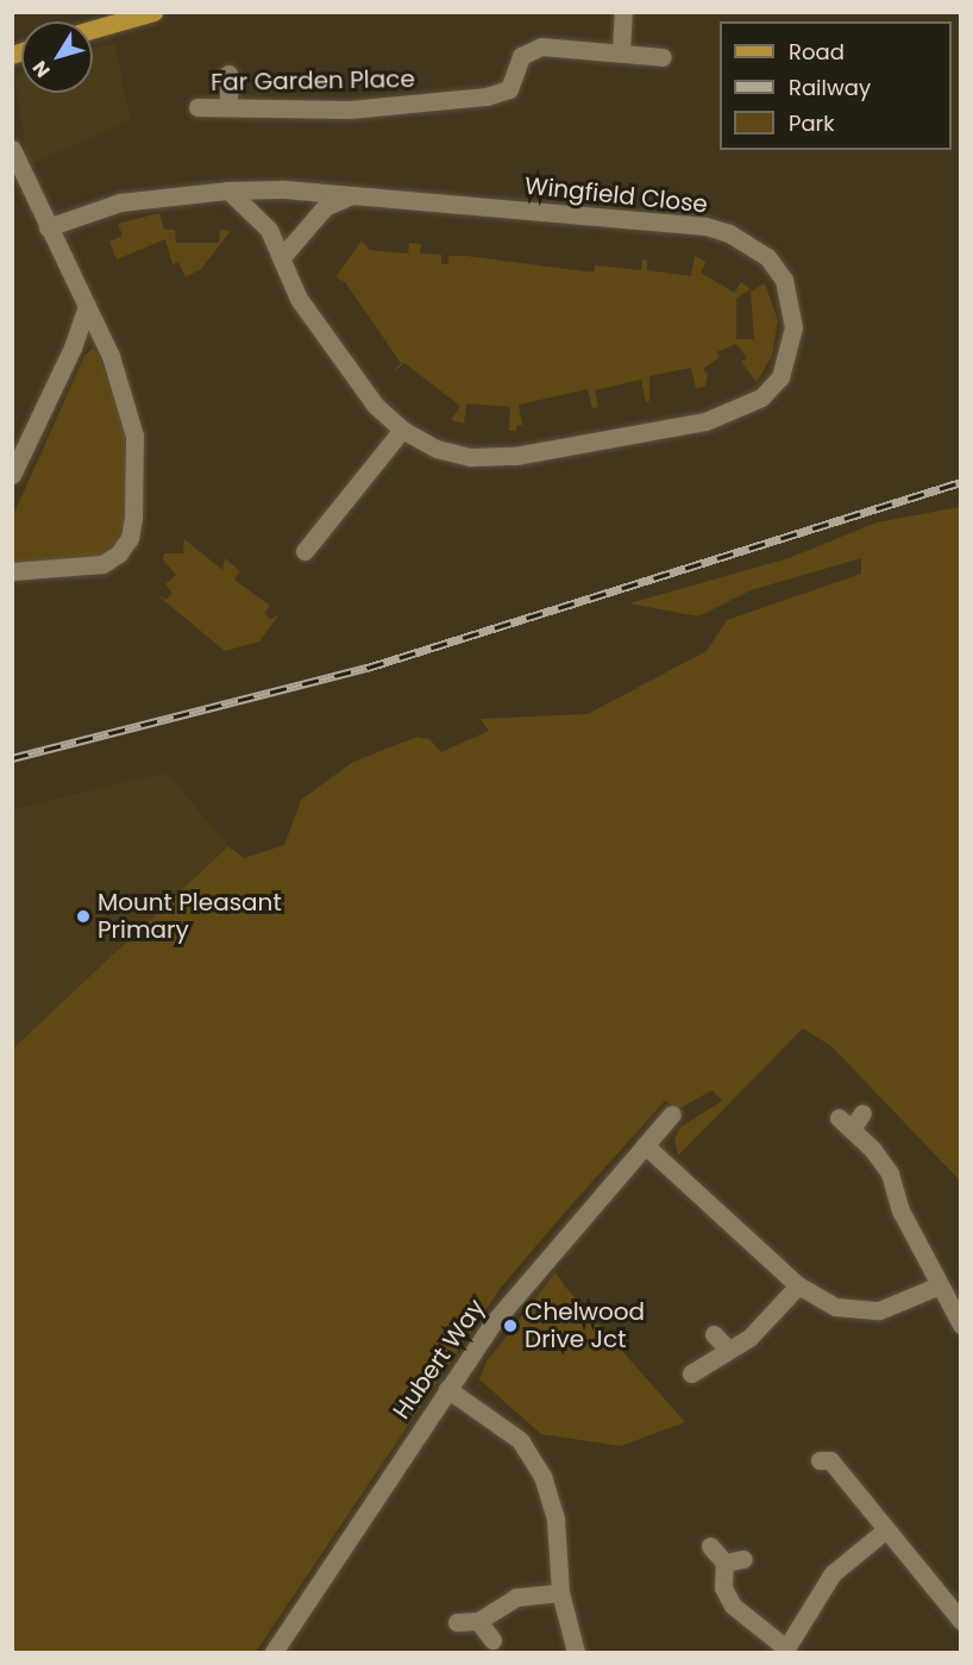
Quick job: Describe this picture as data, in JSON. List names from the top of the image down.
{
  "streets": {
    "street": ["Far Garden Place", "Wingfield Close", "Hubert Way"]
  },
  "places": ["Mount Pleasant Primary", "Chelwood Drive Jct"],
  "legend": ["Road", "Railway", "Park"],
  "north": "bottom left"
}
